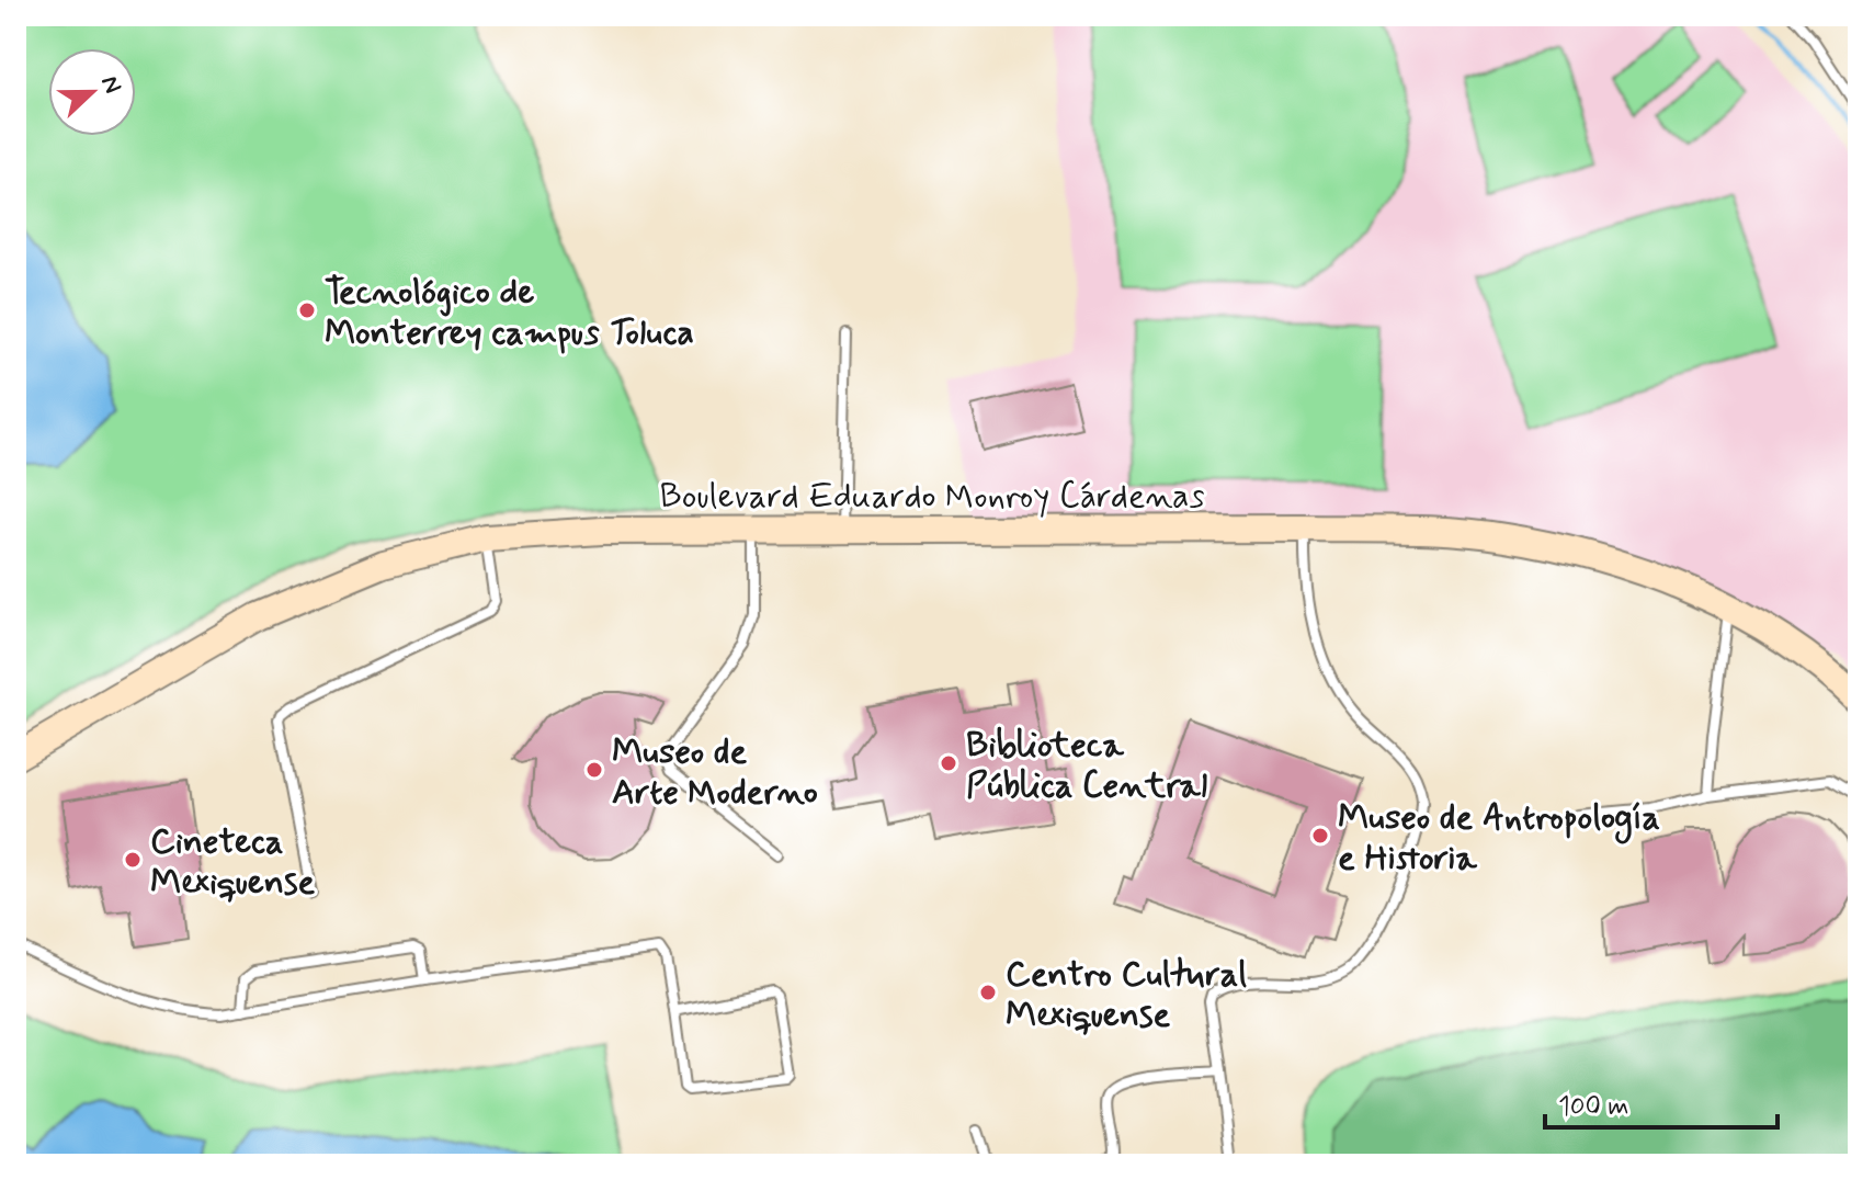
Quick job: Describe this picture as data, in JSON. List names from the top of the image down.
{
  "streets": {
    "main road": ["Boulevard Eduardo Monroy Cárdenas"]
  },
  "places": [
    "Tecnológico de Monterrey campus Toluca",
    "Biblioteca Pública Central",
    "Museo de Arte Moderno",
    "Museo de Antropología e Historia",
    "Cineteca Mexiquense",
    "Centro Cultural Mexiquense"
  ],
  "scale_bar": "100 m",
  "north": "right"
}
